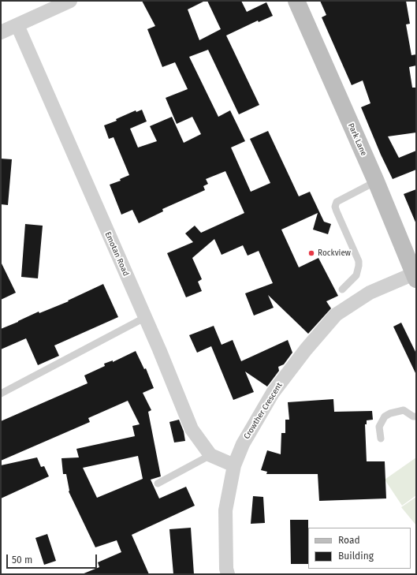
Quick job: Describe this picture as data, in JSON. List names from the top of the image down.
{
  "streets": {
    "street": ["Park Lane", "Emotan Road", "Crowther Crescent"]
  },
  "crossings": [
    ["Park Lane", "Crowther Crescent"]
  ],
  "places": ["Rockview"],
  "legend": ["Road", "Building"],
  "scale_bar": "50 m"
}
